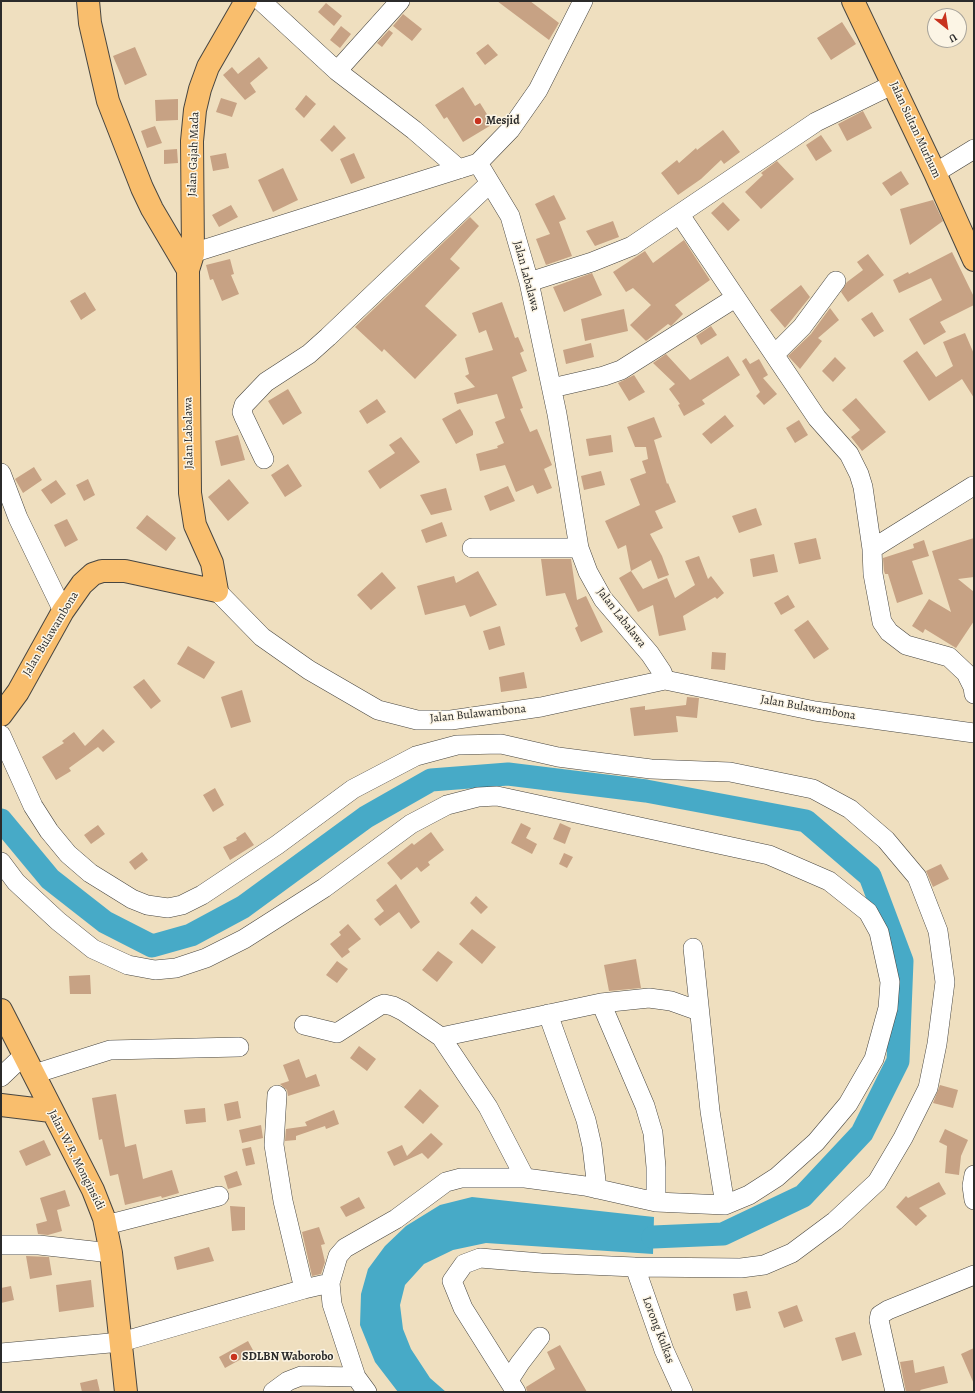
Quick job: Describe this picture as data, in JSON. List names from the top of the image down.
{
  "streets": {
    "main road": [
      "Jalan Sultan Murhum",
      "Jalan Gajah Mada",
      "Jalan Labalawa",
      "Jalan Bulawambona",
      "Jalan W.R. Monginsidi"
    ],
    "street": ["Lorong Kulkas"]
  },
  "crossings": [
    ["Jalan Gajah Mada", "Jalan Labalawa"],
    ["Jalan Labalawa", "Jalan Bulawambona"]
  ],
  "places": ["Mesjid", "SDLBN Waborobo"],
  "north": "bottom right"
}
